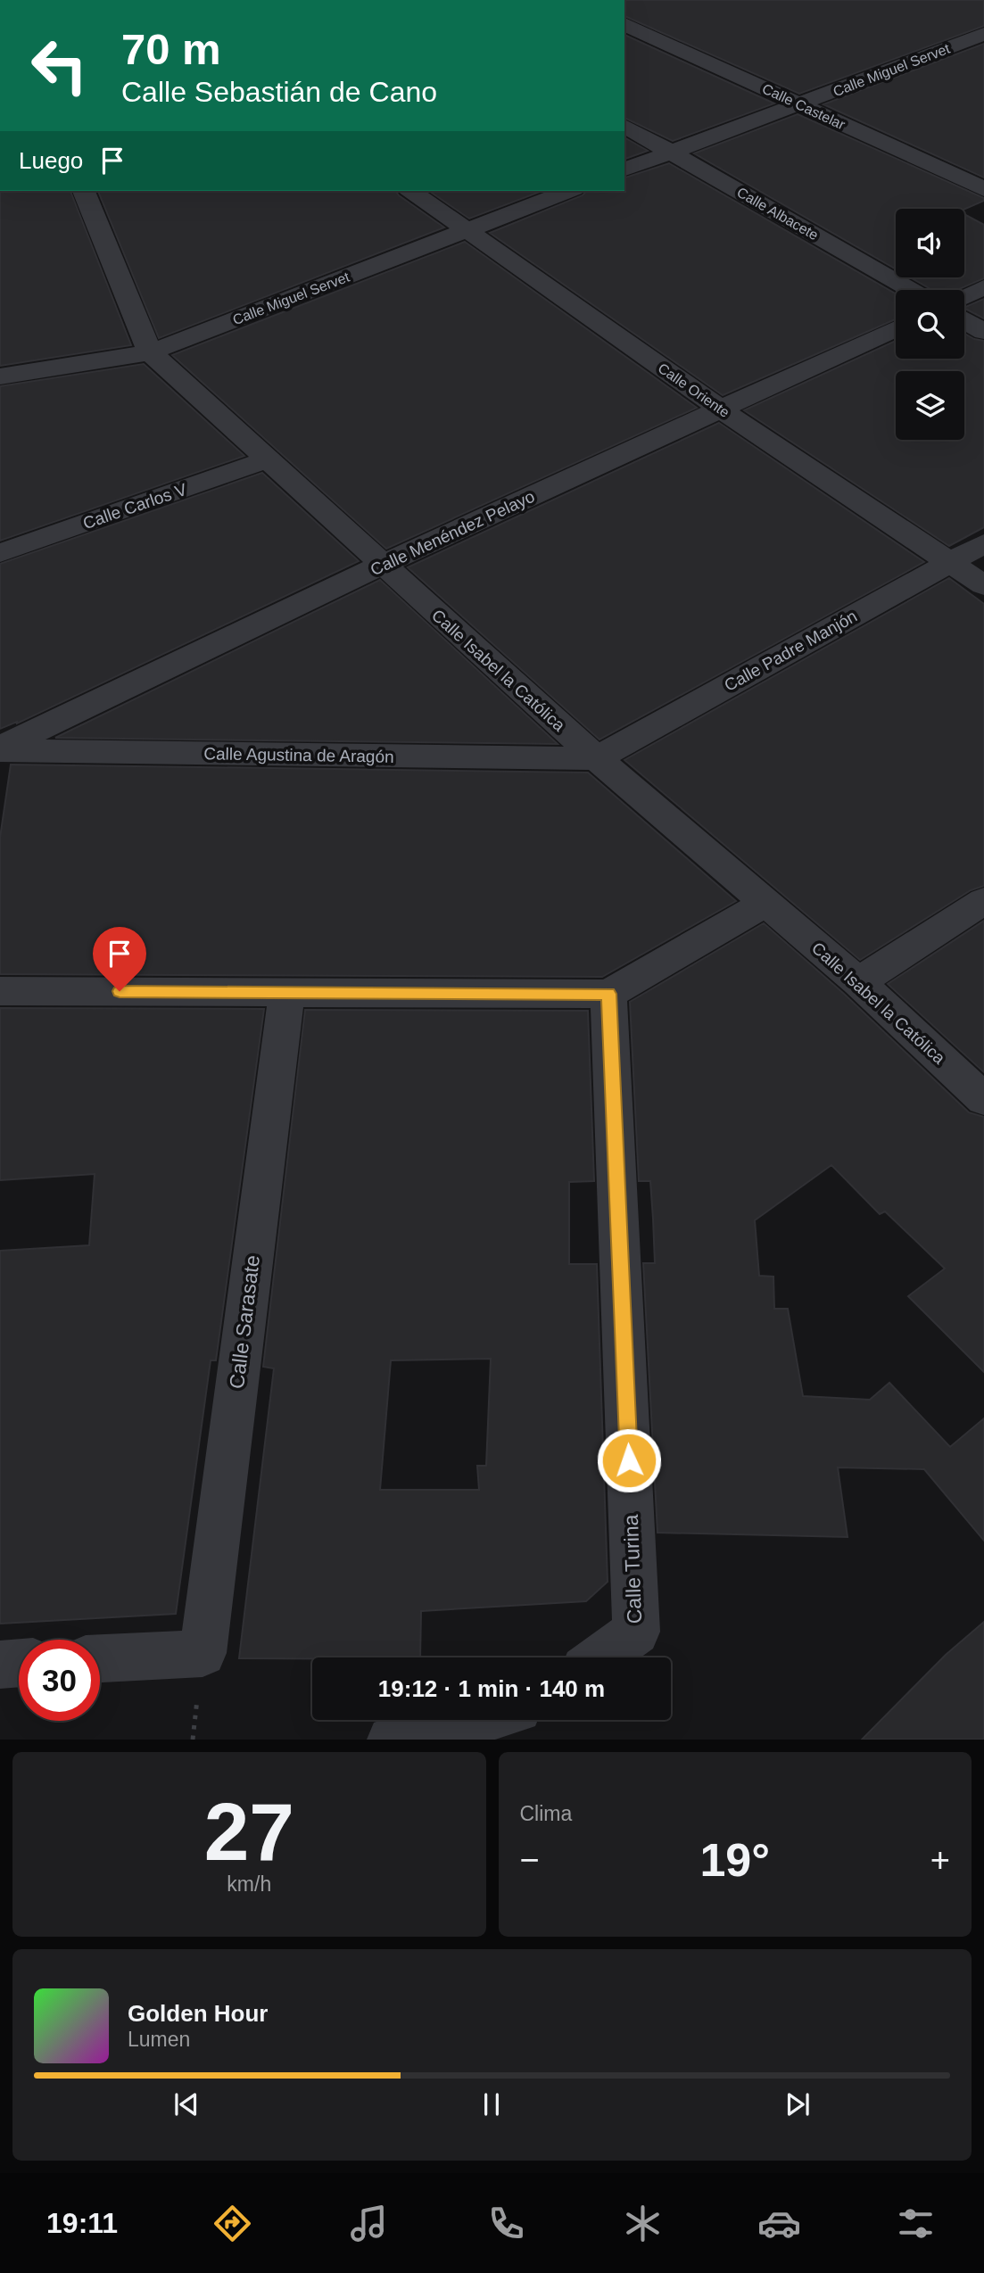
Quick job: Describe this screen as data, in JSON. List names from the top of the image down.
{
  "streets": {
    "street": [
      "Calle Miguel Servet",
      "Calle Castelar",
      "Calle Albacete",
      "Calle Oriente",
      "Calle Carlos V",
      "Calle Menéndez Pelayo",
      "Calle Padre Manjón",
      "Calle Isabel la Católica",
      "Calle Agustina de Aragón",
      "Calle Sarasate",
      "Calle Turina"
    ]
  },
  "crossings": [
    ["Calle Miguel Servet", "Calle Castelar"],
    ["Calle Miguel Servet", "Calle Albacete"],
    ["Calle Miguel Servet", "Calle Oriente"],
    ["Calle Miguel Servet", "Calle Isabel la Católica"],
    ["Calle Oriente", "Calle Menéndez Pelayo"],
    ["Calle Oriente", "Calle Padre Manjón"],
    ["Calle Carlos V", "Calle Isabel la Católica"],
    ["Calle Menéndez Pelayo", "Calle Isabel la Católica"],
    ["Calle Menéndez Pelayo", "Calle Agustina de Aragón"],
    ["Calle Padre Manjón", "Calle Isabel la Católica"],
    ["Calle Padre Manjón", "Calle Agustina de Aragón"],
    ["Calle Isabel la Católica", "Calle Agustina de Aragón"]
  ],
  "page": {
    "turn": ["70 m", "Calle Sebastián de Cano"],
    "then": "Luego",
    "limit": "30",
    "trip": "19:12 · 1 min · 140 m",
    "tile": [
      ["27", "km/h"],
      "Clima"
    ],
    "heat": ["−", "19°", "+"],
    "song": ["Golden Hour", "Lumen"],
    "tabs": "19:11"
  }
}
